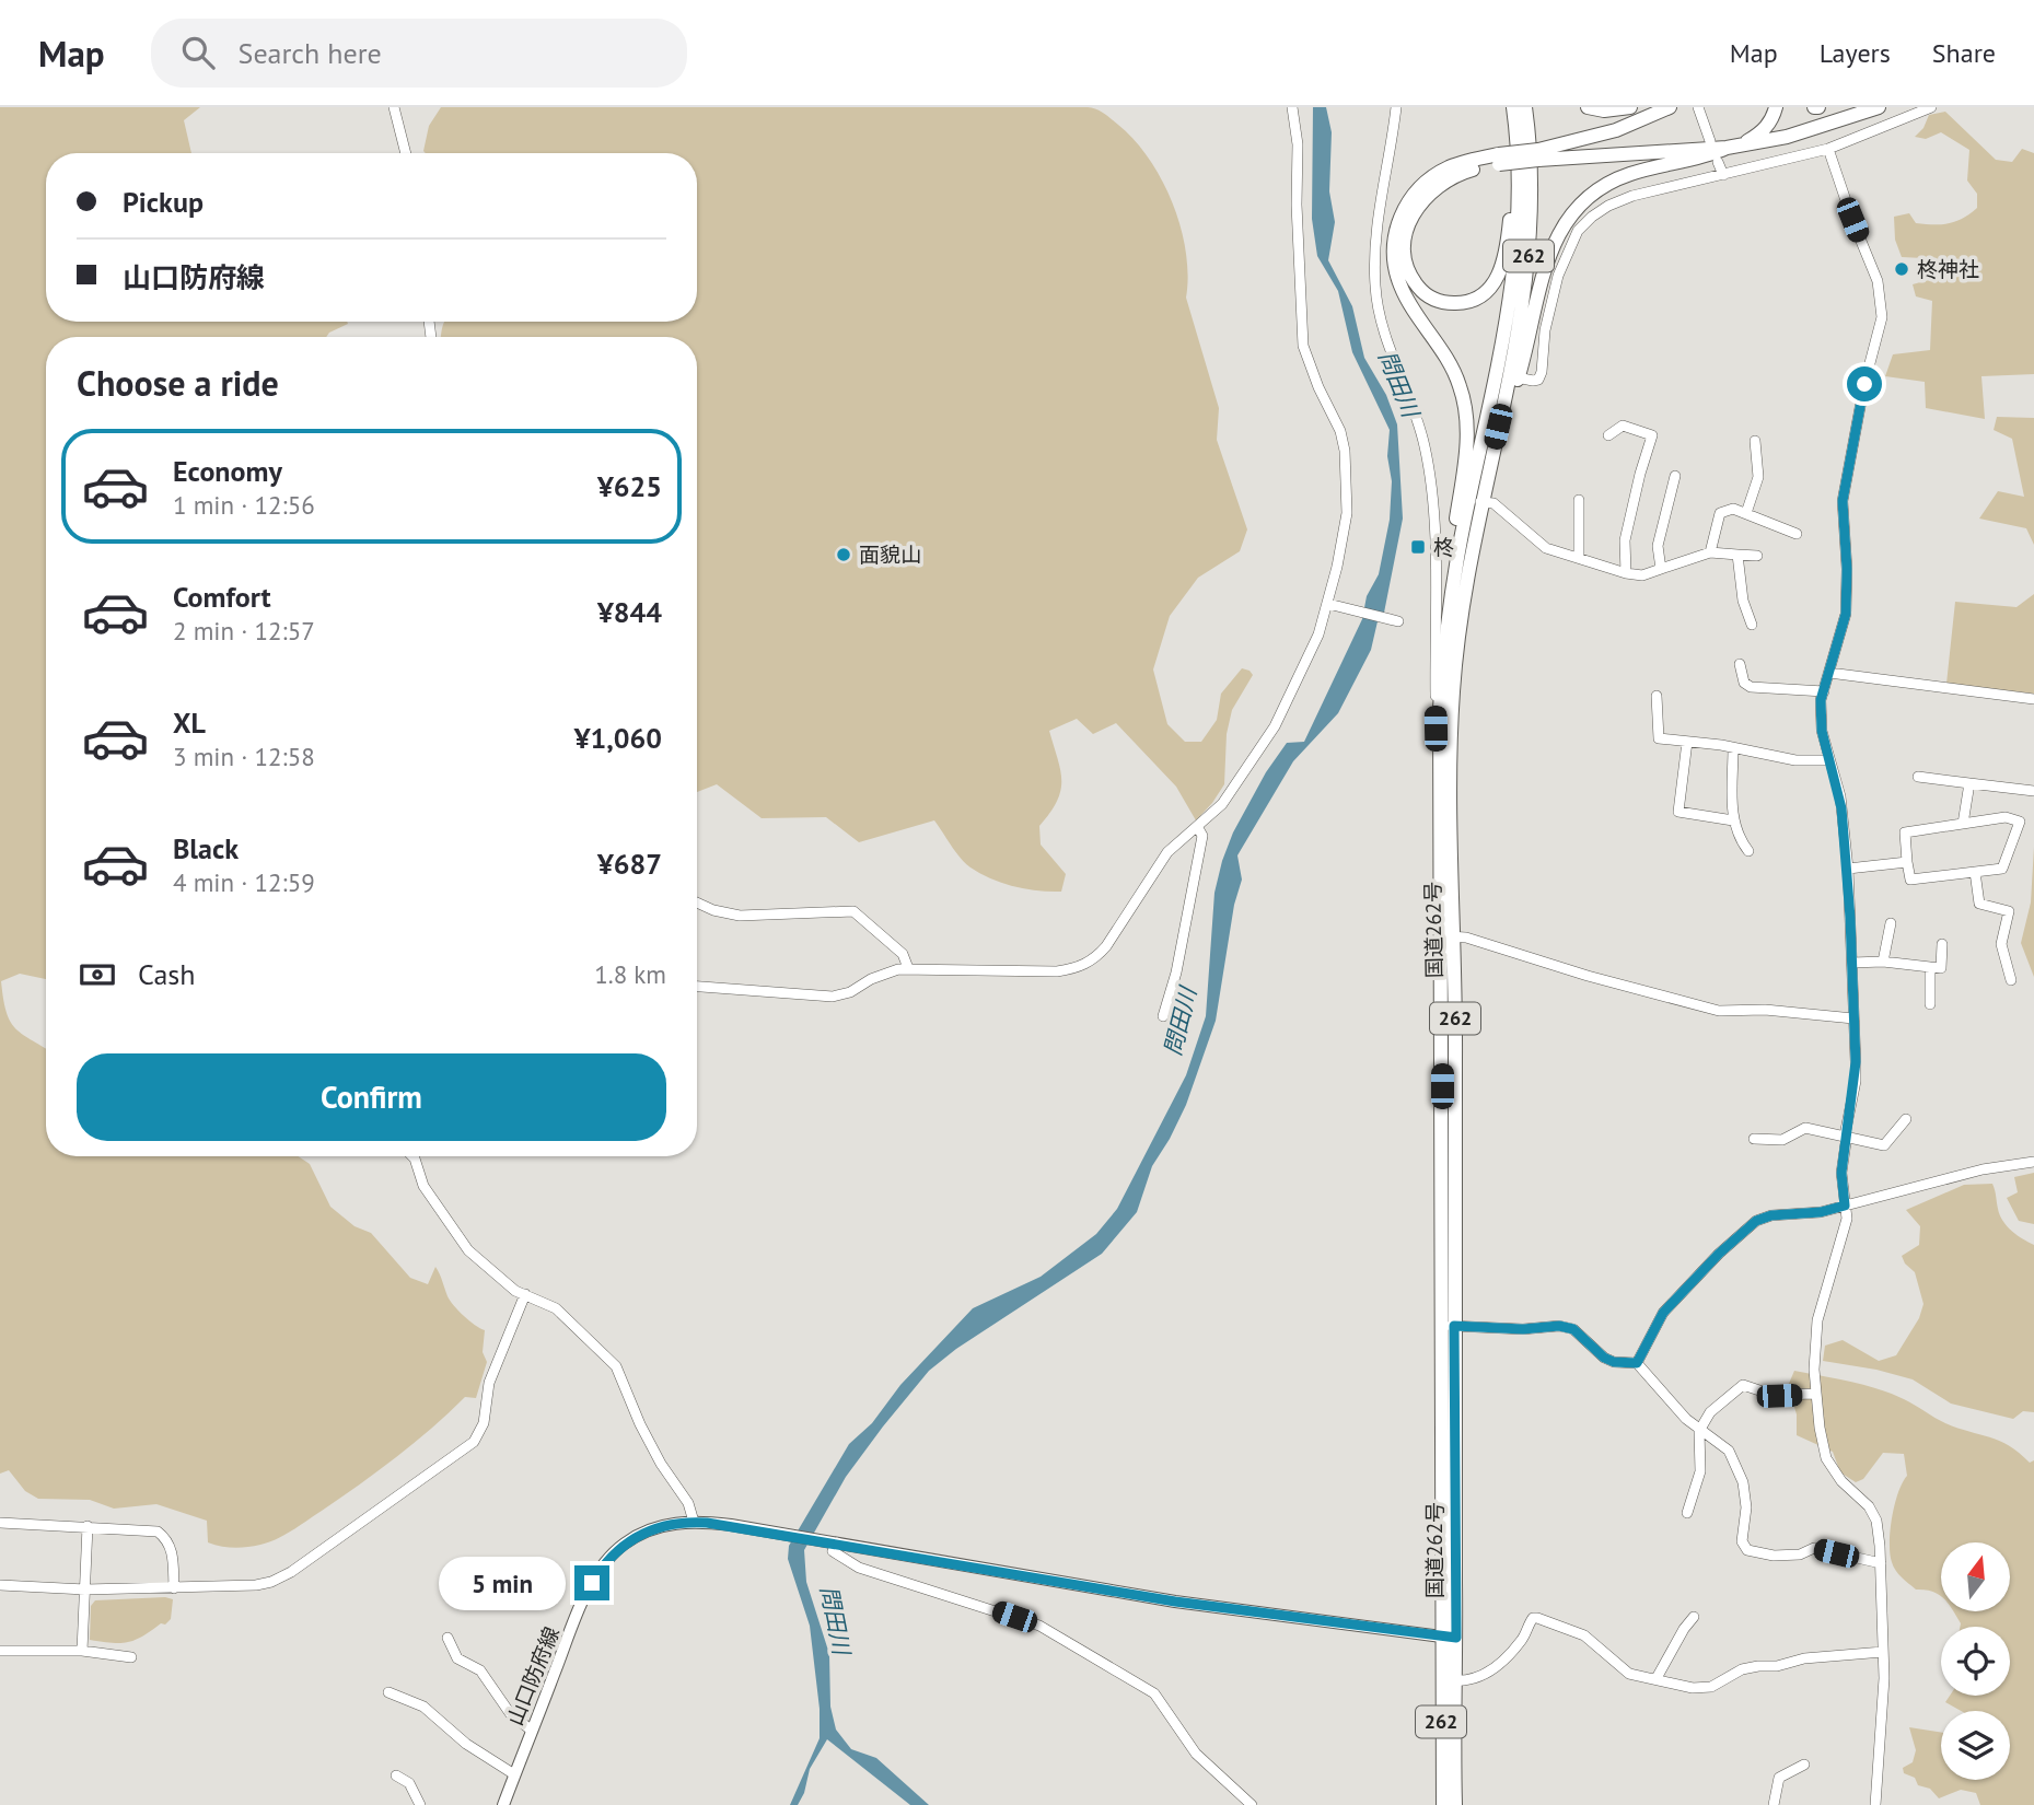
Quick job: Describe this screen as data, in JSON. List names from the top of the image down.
{
  "streets": {
    "highway": ["262", "国道262号"],
    "main road": ["山口防府線"]
  },
  "crossings": [
    ["262", "国道262号"],
    ["国道262号", "山口防府線"]
  ],
  "water": ["問田川"],
  "places": {
    "other": ["柊神社", "面貌山"],
    "transit": ["柊"]
  },
  "north": "top",
  "page": {
    "header": "Map",
    "search": "Search here",
    "nav": ["Map", "Layers", "Share"],
    "banner": ["Pickup", "山口防府線"],
    "heading": "Choose a ride",
    "list": [
      {
        "name": "Economy",
        "note": "1 min · 12:56",
        "value": "¥625"
      },
      {
        "name": "Comfort",
        "note": "2 min · 12:57",
        "value": "¥844"
      },
      {
        "name": "XL",
        "note": "3 min · 12:58",
        "value": "¥1,060"
      },
      {
        "name": "Black",
        "note": "4 min · 12:59",
        "value": "¥687"
      }
    ],
    "pay": ["Cash", "1.8 km"],
    "buttons": "Confirm",
    "bubble": "5 min"
  }
}
